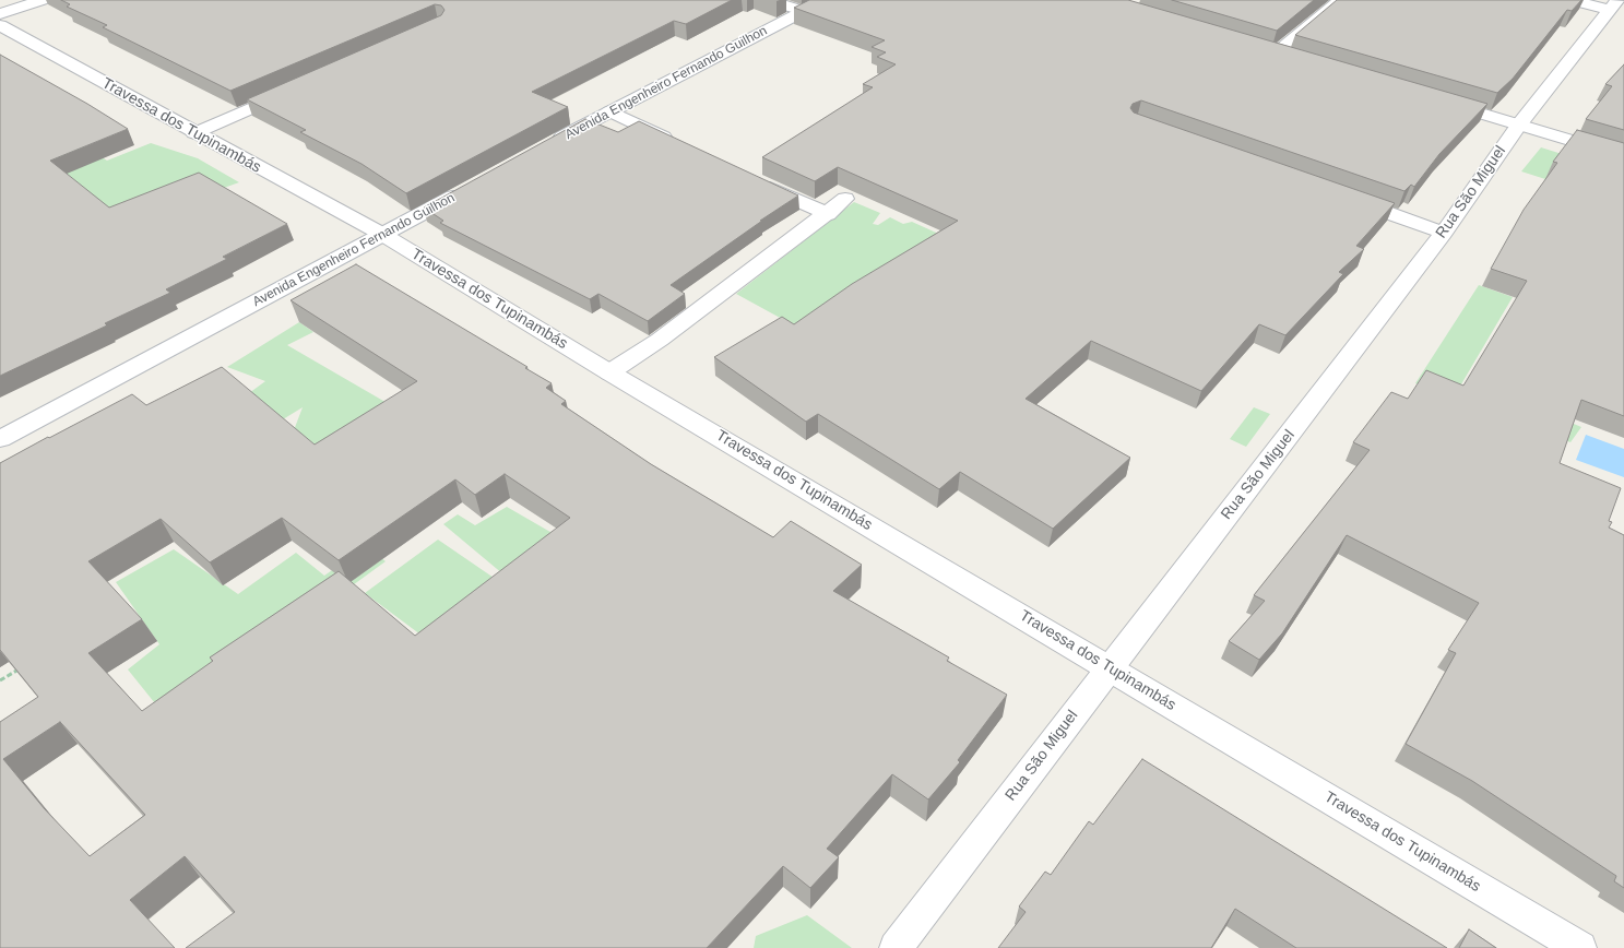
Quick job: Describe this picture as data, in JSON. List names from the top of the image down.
{
  "streets": {
    "street": ["Avenida Engenheiro Fernando Guilhon", "Travessa dos Tupinambás", "Rua São Miguel"]
  },
  "crossings": [
    ["Avenida Engenheiro Fernando Guilhon", "Travessa dos Tupinambás"],
    ["Travessa dos Tupinambás", "Rua São Miguel"]
  ]
}
